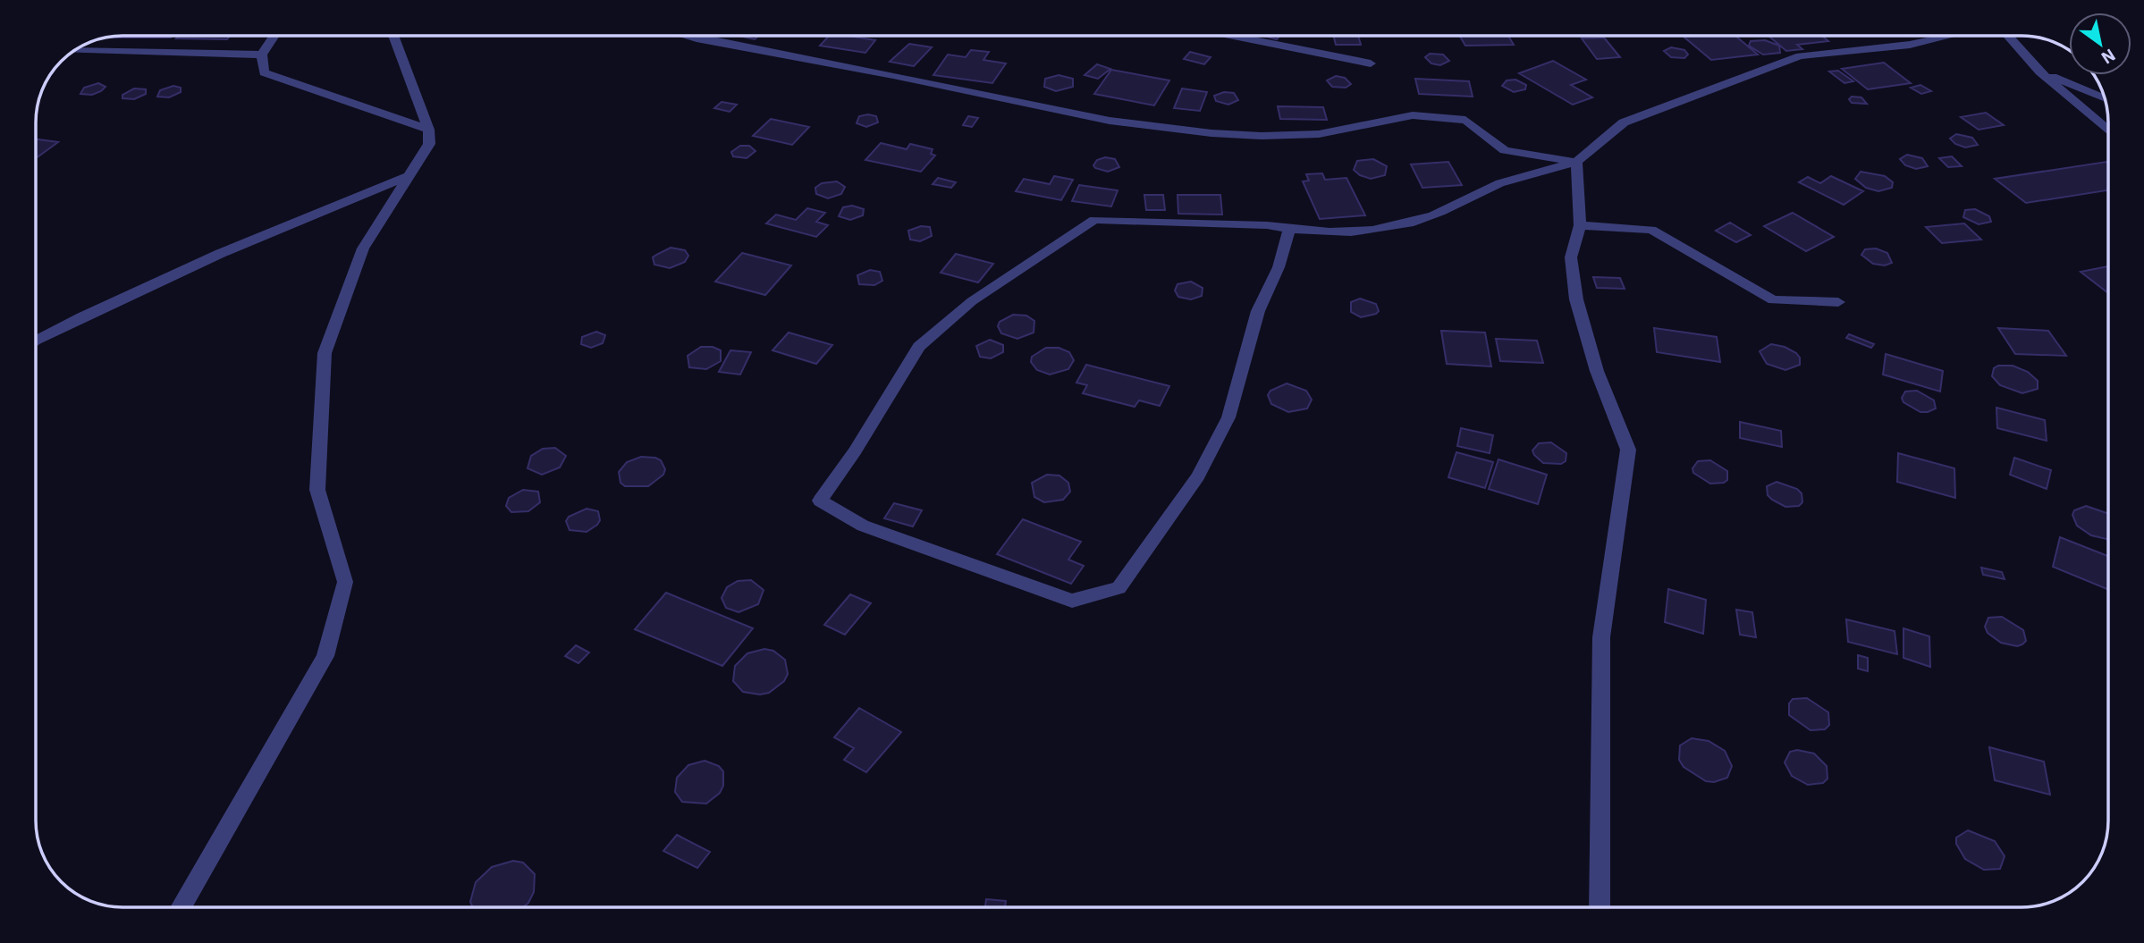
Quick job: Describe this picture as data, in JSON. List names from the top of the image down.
{
  "north": "bottom right"
}
